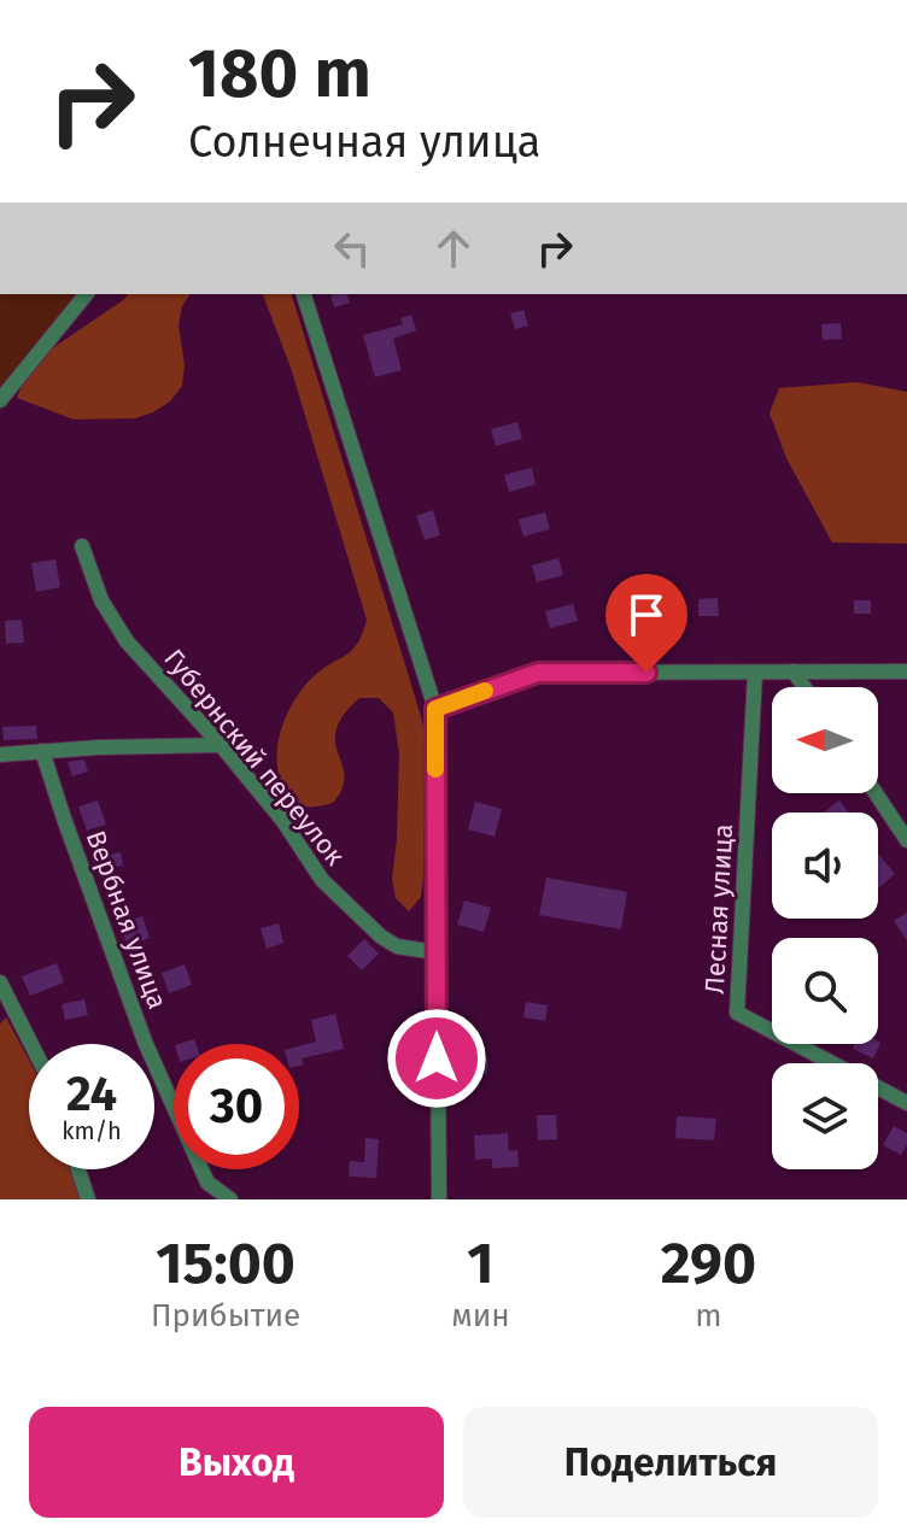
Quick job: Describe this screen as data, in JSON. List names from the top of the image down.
{
  "streets": {
    "street": ["Губернский переулок", "Лесная улица", "Вербная улица"]
  },
  "north": "left",
  "page": {
    "turn": ["180 m", "Солнечная улица"],
    "speed": "24 km/h",
    "limit": "30",
    "eta": [
      "15:00",
      "Прибытие",
      "1",
      "мин",
      "290",
      "m"
    ],
    "buttons": ["Выход", "Поделиться"]
  }
}
